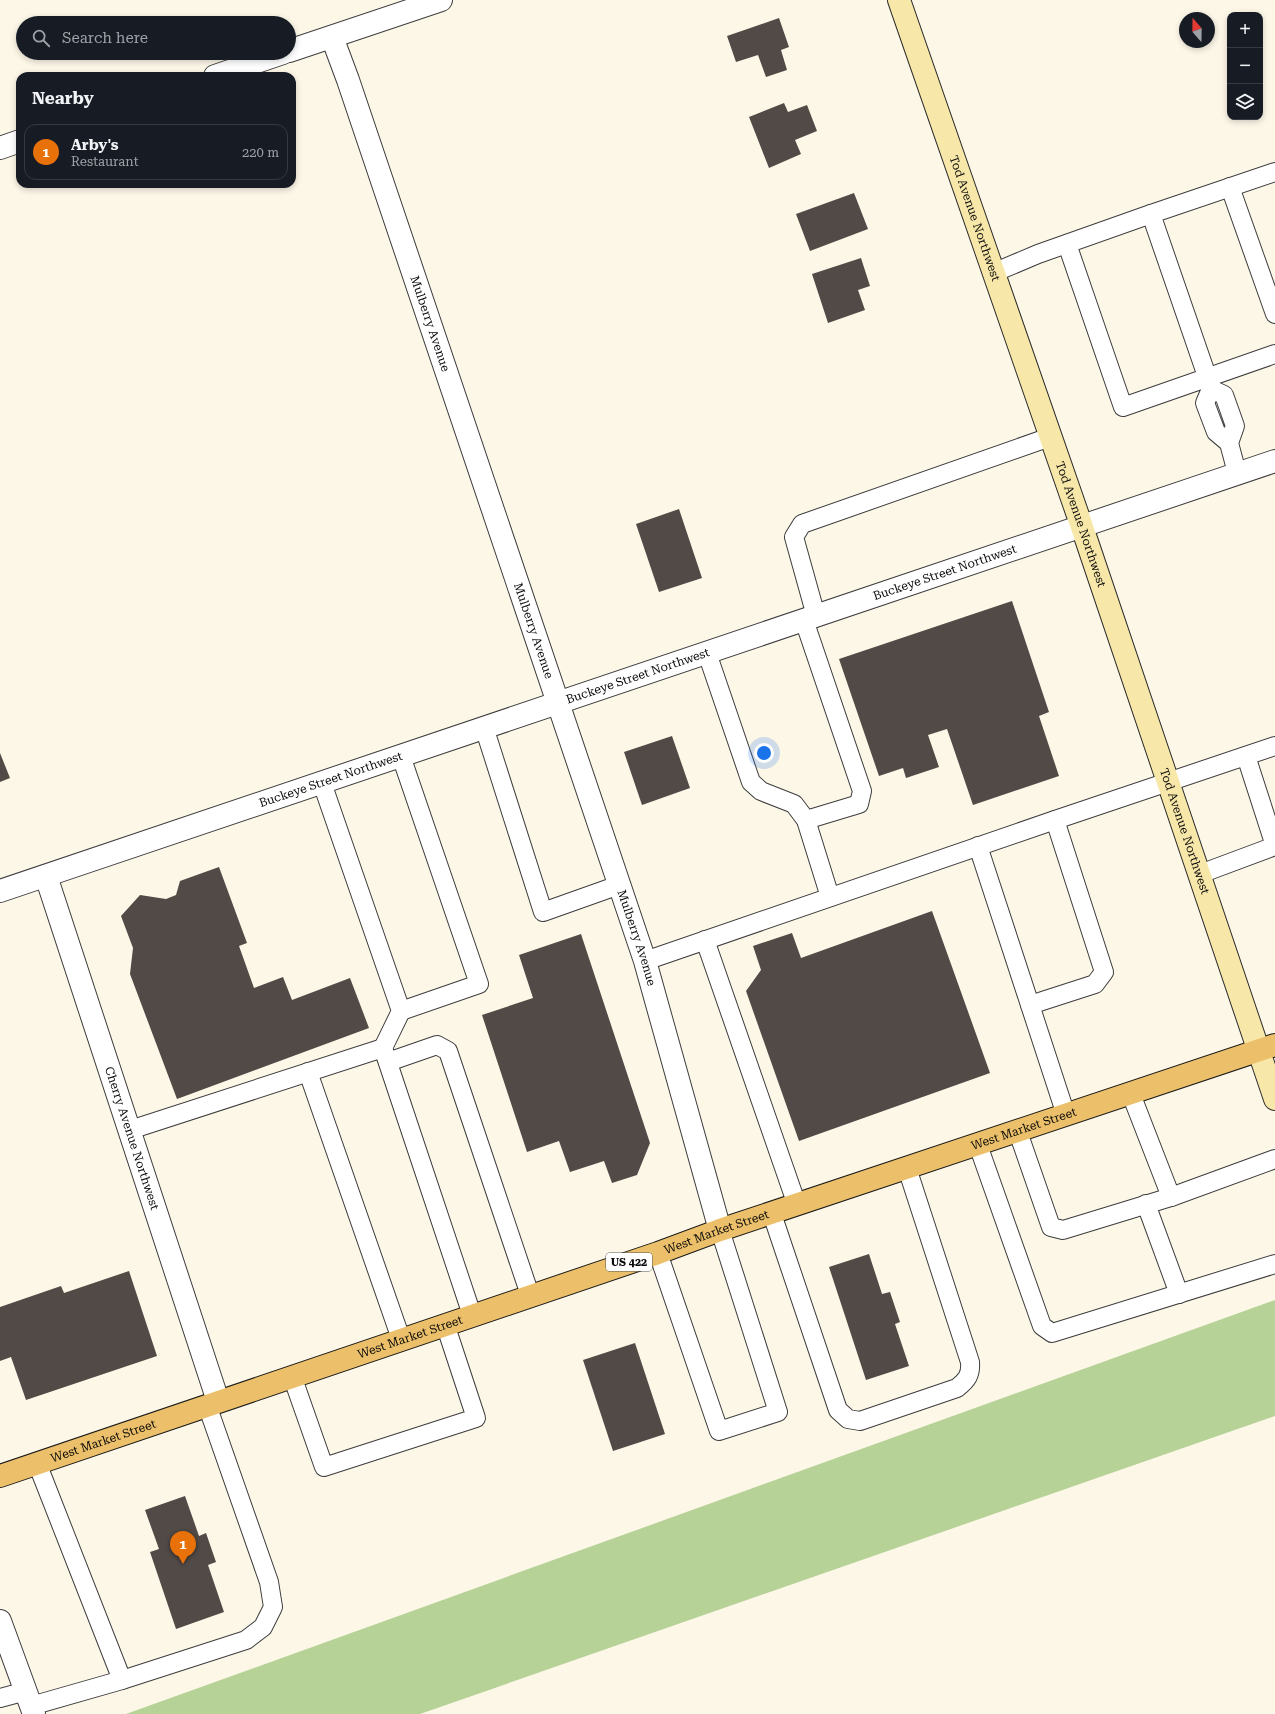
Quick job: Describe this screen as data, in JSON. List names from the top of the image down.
{
  "streets": {
    "main road": ["Tod Avenue Northwest", "West Market Street", "US 422"],
    "street": ["Mulberry Avenue", "Buckeye Street Northwest", "Cherry Avenue Northwest"]
  },
  "crossings": [
    ["Tod Avenue Northwest", "Buckeye Street Northwest"],
    ["Tod Avenue Northwest", "West Market Street"],
    ["Mulberry Avenue", "Buckeye Street Northwest"],
    ["Mulberry Avenue", "West Market Street"],
    ["Buckeye Street Northwest", "Cherry Avenue Northwest"],
    ["West Market Street", "Cherry Avenue Northwest"]
  ],
  "north": "top",
  "page": {
    "map_buttons": ["+", "−"],
    "search": "Search here",
    "heading": "Nearby",
    "list": [
      {
        "mark": "1",
        "name": "Arby's",
        "note": "Restaurant",
        "value": "220 m"
      }
    ],
    "pins": "1"
  }
}
